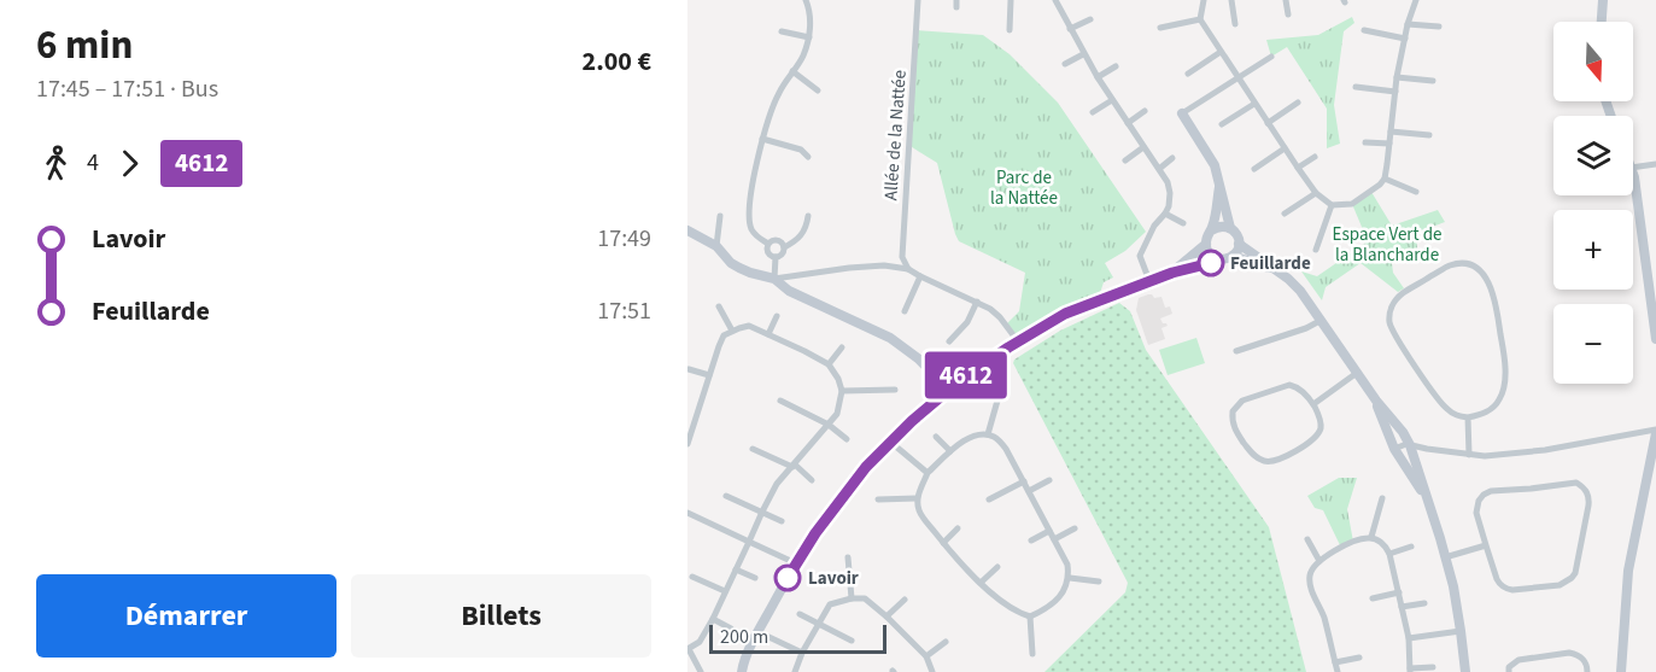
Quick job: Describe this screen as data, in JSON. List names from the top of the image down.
{
  "streets": {
    "street": ["Allée de la Nattée"]
  },
  "parks": ["Parc de la Nattée", "Espace Vert de la Blancharde"],
  "places": ["Feuillarde", "Lavoir"],
  "lines": ["bus line 4612"],
  "scale_bar": "200 m",
  "north": "bottom",
  "page": {
    "heading": ["6 min", "17:45 – 17:51 · Bus", "2.00 €"],
    "on_map": "4612",
    "map_buttons": ["+", "−"],
    "legs": ["4", "4612"],
    "list": [
      {
        "name": "Lavoir",
        "value": "17:49"
      },
      {
        "name": "Feuillarde",
        "value": "17:51"
      }
    ],
    "buttons": ["Démarrer", "Billets"],
    "scale": "200 m"
  }
}
